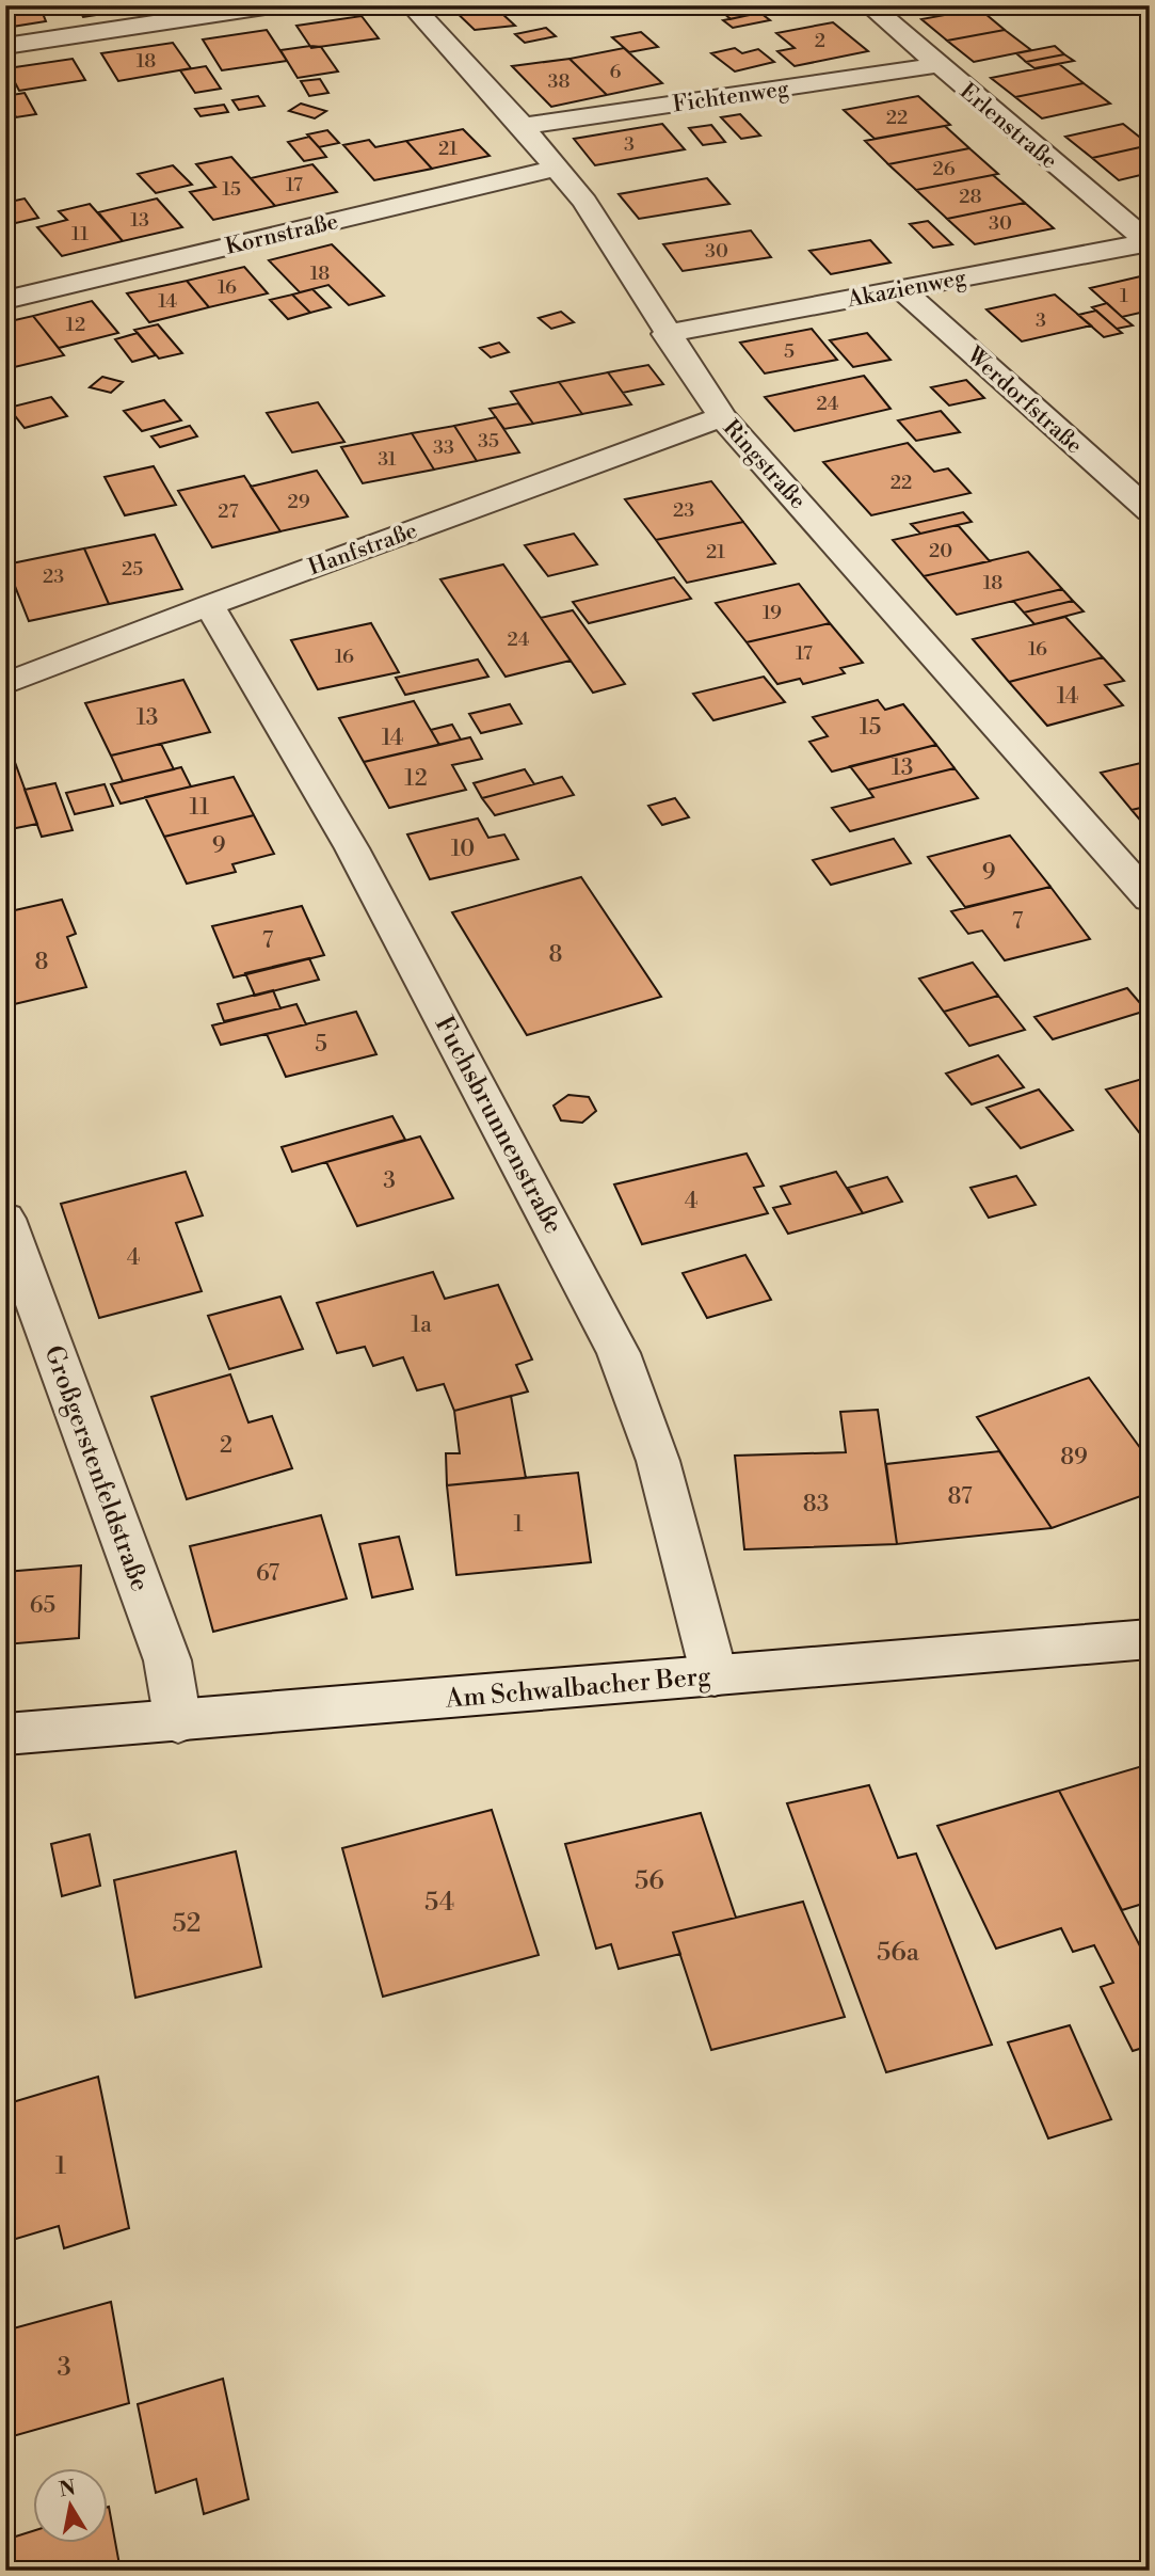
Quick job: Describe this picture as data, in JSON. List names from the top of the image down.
{
  "streets": {
    "street": [
      "Fichtenweg",
      "Erlenstraße",
      "Kornstraße",
      "Akazienweg",
      "Werdorfstraße",
      "Ringstraße",
      "Hanfstraße",
      "Fuchsbrunnenstraße",
      "Großgerstenfeldstraße",
      "Am Schwalbacher Berg"
    ]
  },
  "crossings": [
    ["Fichtenweg", "Erlenstraße"],
    ["Fichtenweg", "Ringstraße"],
    ["Erlenstraße", "Akazienweg"],
    ["Kornstraße", "Ringstraße"],
    ["Akazienweg", "Werdorfstraße"],
    ["Akazienweg", "Ringstraße"],
    ["Ringstraße", "Hanfstraße"],
    ["Hanfstraße", "Fuchsbrunnenstraße"],
    ["Fuchsbrunnenstraße", "Am Schwalbacher Berg"],
    ["Großgerstenfeldstraße", "Am Schwalbacher Berg"]
  ],
  "house_numbers": [
    "2",
    "18",
    "6",
    "38",
    "22",
    "3",
    "21",
    "26",
    "17",
    "15",
    "28",
    "13",
    "30",
    "11",
    "30",
    "18",
    "16",
    "1",
    "14",
    "3",
    "12",
    "5",
    "24",
    "35",
    "33",
    "31",
    "22",
    "29",
    "23",
    "27",
    "20",
    "21",
    "25",
    "23",
    "18",
    "19",
    "24",
    "16",
    "17",
    "16",
    "14",
    "13",
    "15",
    "14",
    "13",
    "12",
    "11",
    "9",
    "10",
    "9",
    "7",
    "7",
    "8",
    "8",
    "5",
    "3",
    "4",
    "4",
    "1a",
    "2",
    "89",
    "87",
    "83",
    "1",
    "67",
    "65",
    "56",
    "54",
    "52",
    "56a",
    "1",
    "3"
  ],
  "north": "top"
}
